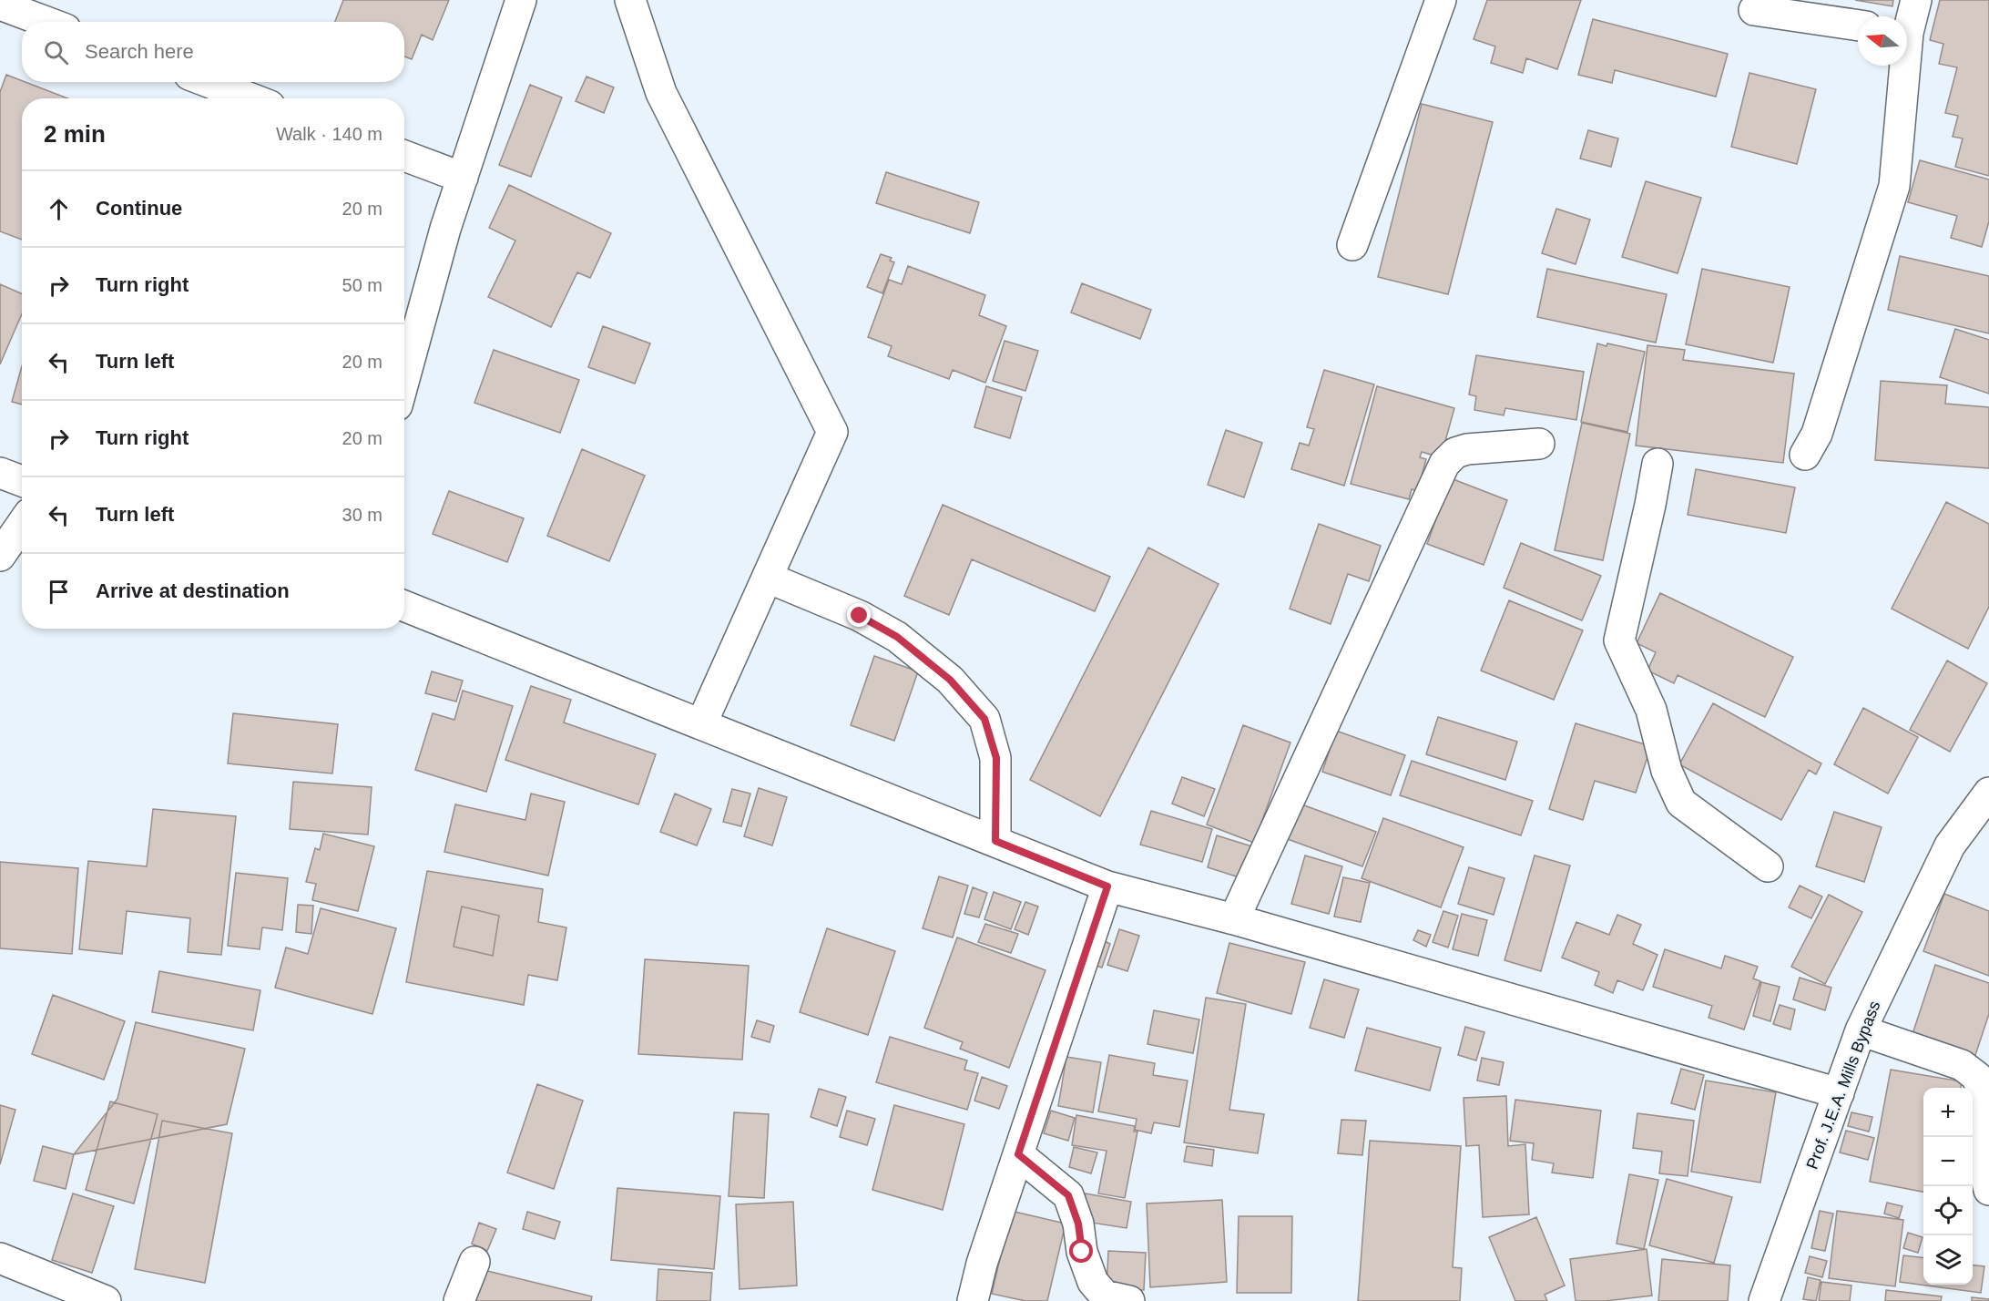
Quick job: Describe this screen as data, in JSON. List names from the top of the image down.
{
  "streets": {
    "street": ["Prof. J.E.A. Mills Bypass"]
  },
  "north": "left",
  "page": {
    "search": "Search here",
    "heading": ["2 min", "Walk · 140 m"],
    "list": [
      ["Continue", "20 m"],
      ["Turn right", "50 m"],
      ["Turn left", "20 m"],
      ["Turn right", "20 m"],
      ["Turn left", "30 m"],
      "Arrive at destination"
    ],
    "map_buttons": ["+", "−"]
  }
}
